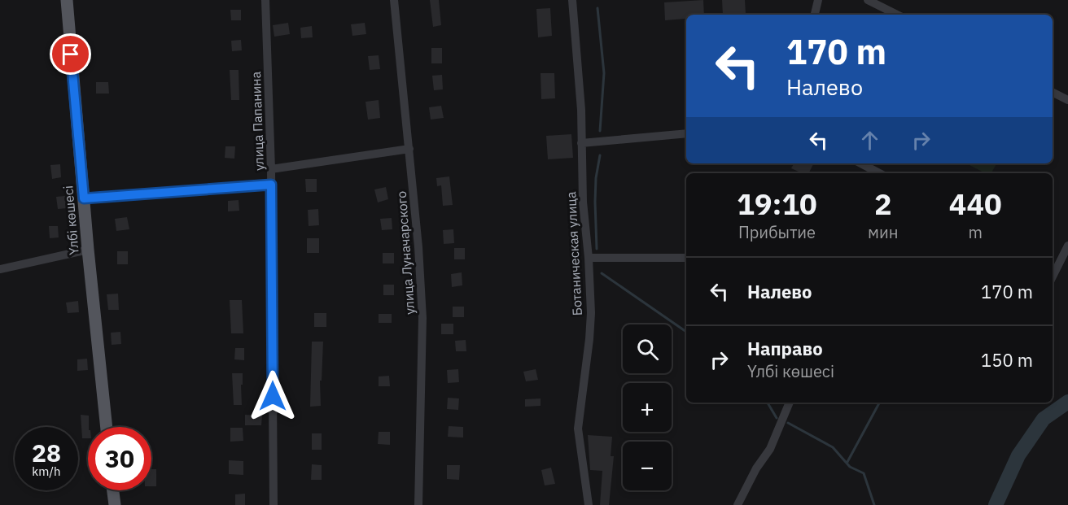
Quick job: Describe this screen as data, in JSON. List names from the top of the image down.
{
  "streets": {
    "main road": ["Үлбі көшесі"],
    "street": ["улица Папанина", "улица Луначарского", "Ботаническая улица"]
  },
  "page": {
    "turn": ["170 m", "Налево"],
    "eta": [
      "19:10",
      "Прибытие",
      "2",
      "мин",
      "440",
      "m"
    ],
    "list": [
      {
        "name": "Налево",
        "value": "170 m"
      },
      {
        "name": "Направо",
        "note": "Үлбі көшесі",
        "value": "150 m"
      }
    ],
    "map_buttons": ["+", "−"],
    "speed": "28 km/h",
    "limit": "30"
  }
}
